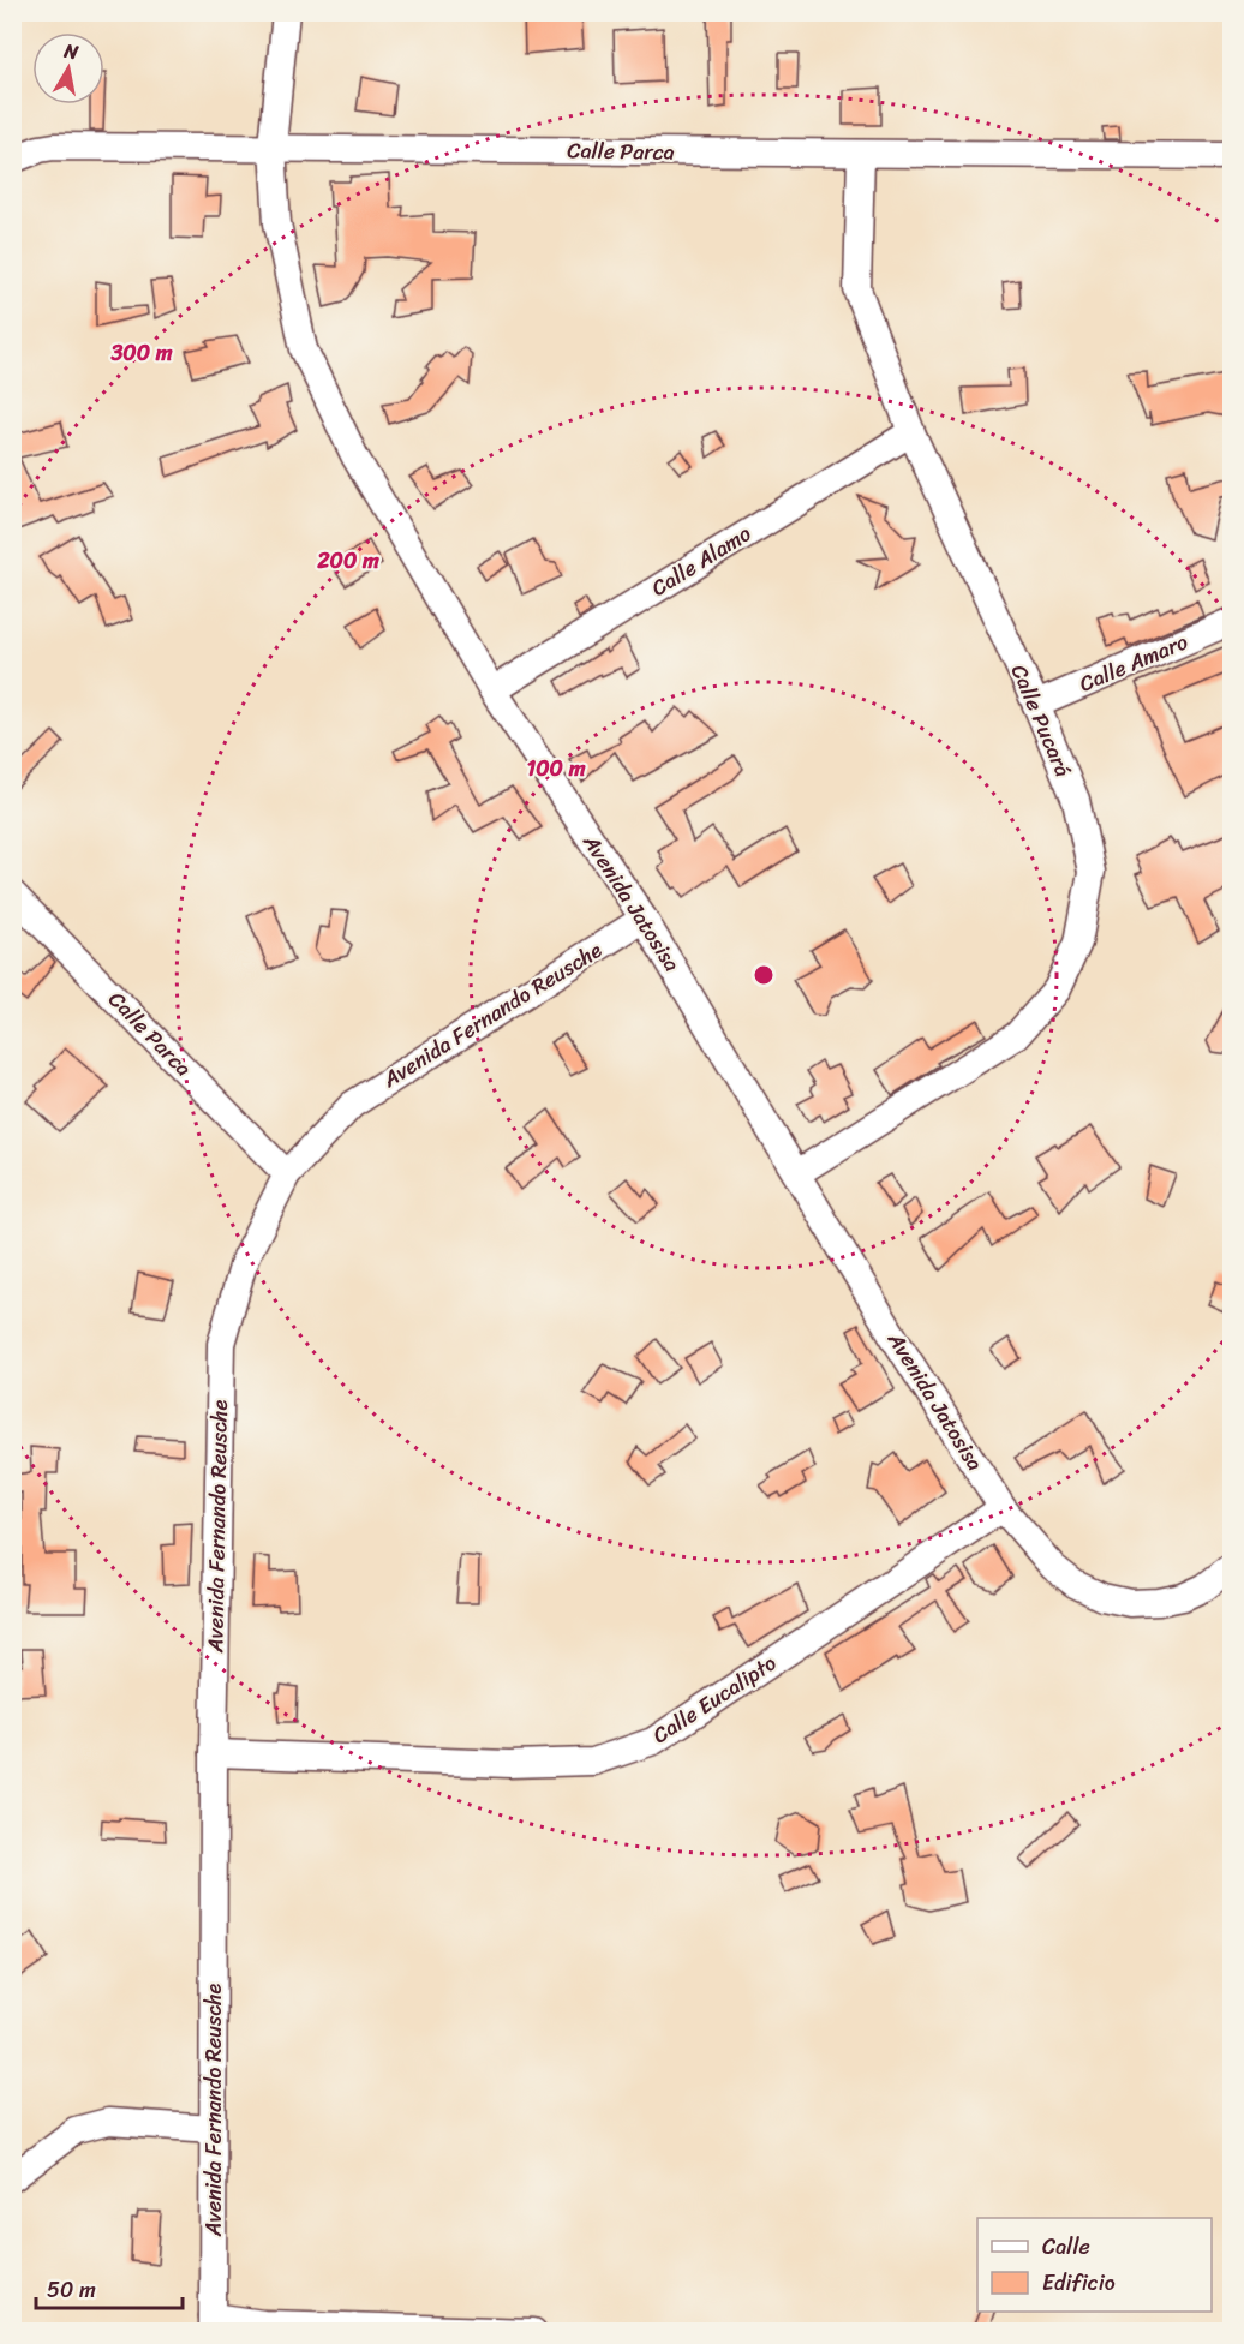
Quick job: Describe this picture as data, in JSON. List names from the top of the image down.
{
  "streets": {
    "street": [
      "Calle Parca",
      "Calle Alamo",
      "Calle Amaro",
      "Calle Pucará",
      "Avenida Jatosisa",
      "Avenida Fernando Reusche",
      "Calle Eucalipto"
    ]
  },
  "crossings": [
    ["Calle Parca", "Calle Pucará"],
    ["Calle Parca", "Avenida Jatosisa"],
    ["Calle Parca", "Avenida Fernando Reusche"],
    ["Calle Alamo", "Calle Pucará"],
    ["Calle Alamo", "Avenida Jatosisa"],
    ["Calle Amaro", "Calle Pucará"],
    ["Calle Pucará", "Avenida Jatosisa"],
    ["Avenida Jatosisa", "Avenida Fernando Reusche"],
    ["Avenida Jatosisa", "Calle Eucalipto"],
    ["Avenida Fernando Reusche", "Calle Eucalipto"]
  ],
  "legend": ["Calle", "Edificio"],
  "scale_bar": "50 m",
  "north": "top",
  "rings": ["300 m", "200 m", "100 m"]
}
